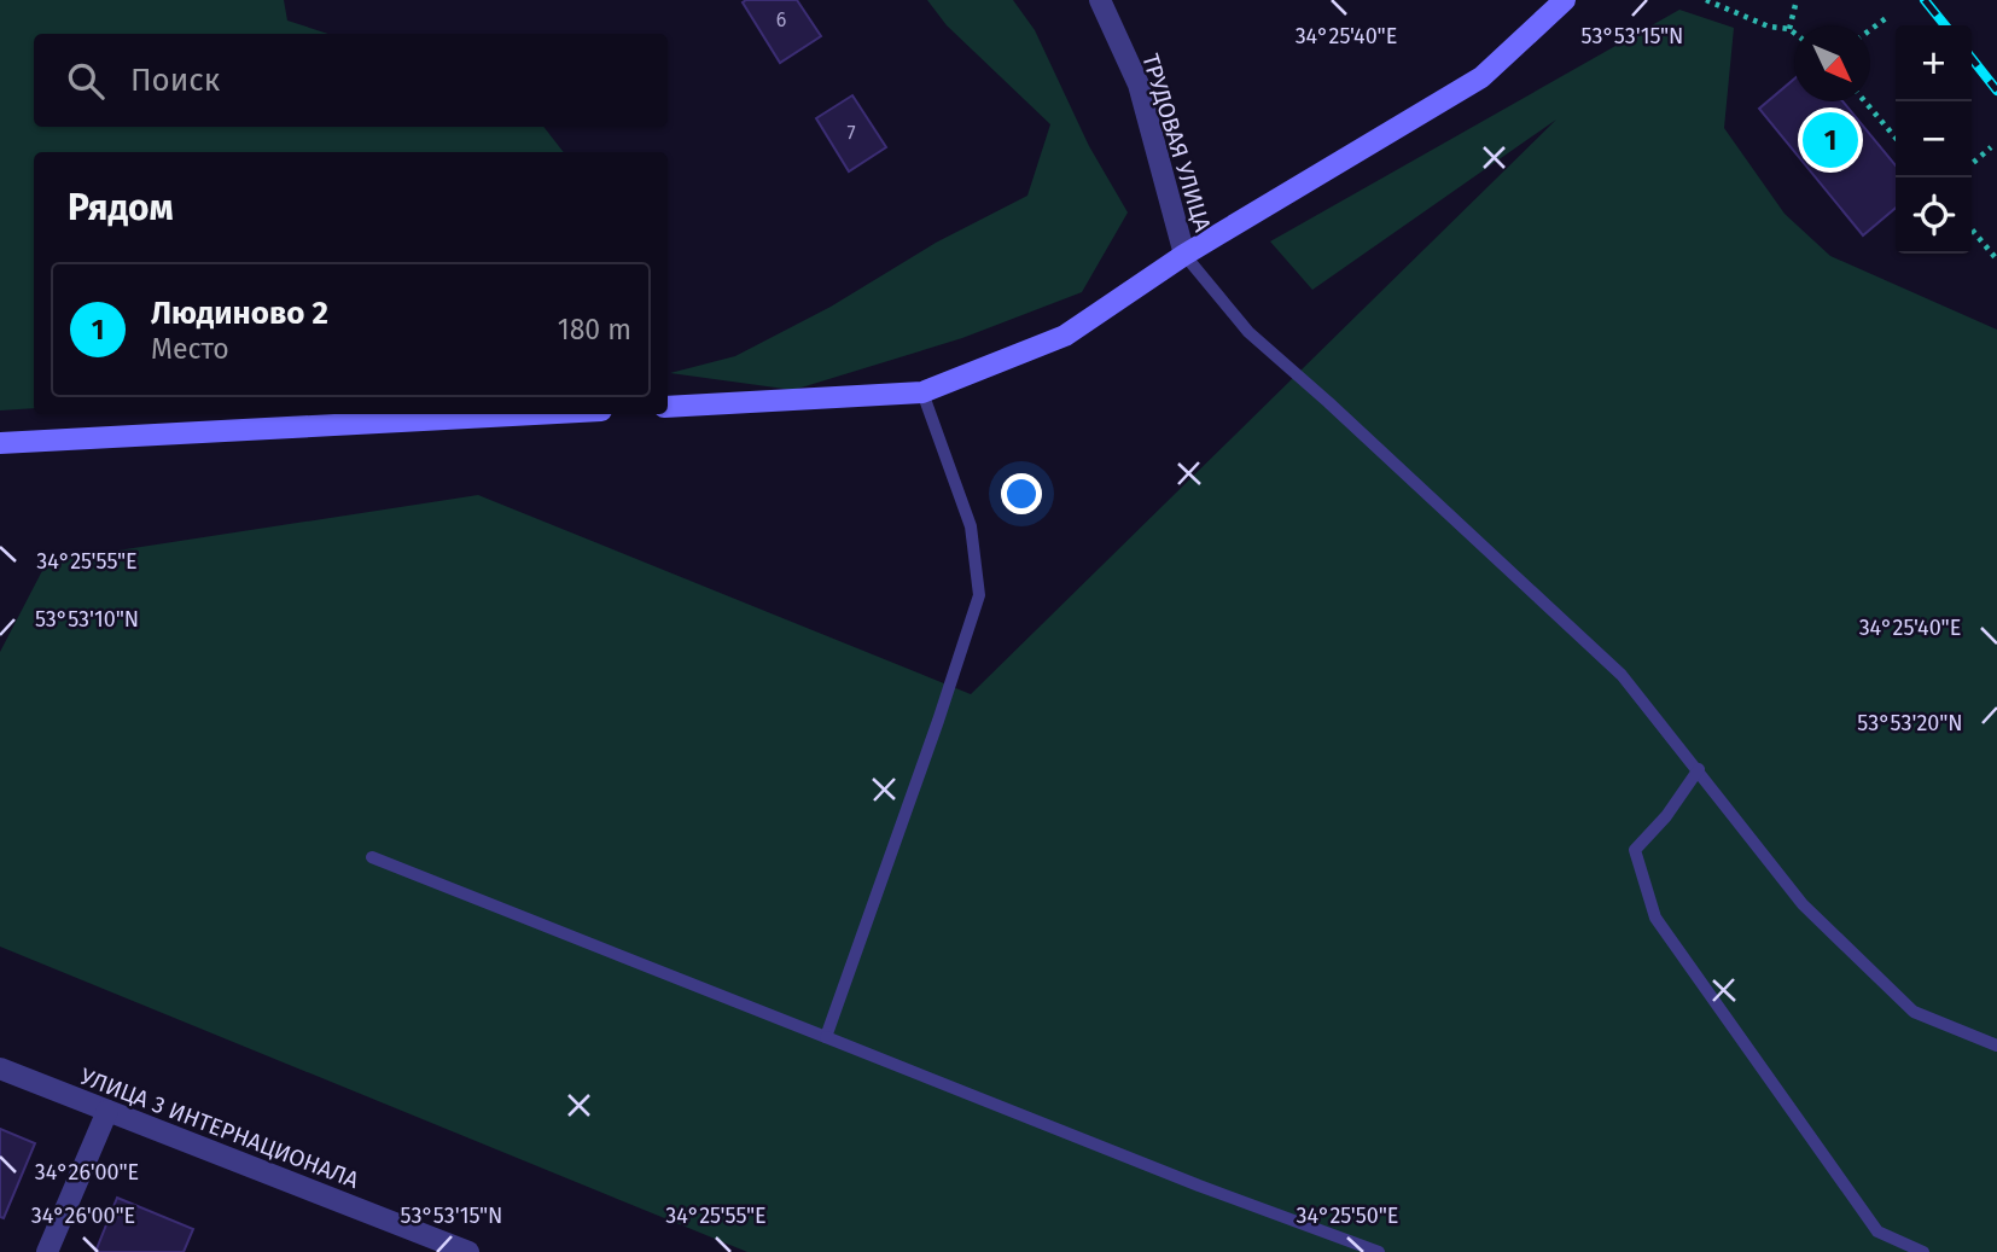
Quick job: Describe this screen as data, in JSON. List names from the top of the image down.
{
  "streets": {
    "street": ["ТРУДОВАЯ УЛИЦА", "УЛИЦА 3 ИНТЕРНАЦИОНАЛА"]
  },
  "house_numbers": ["6", "7"],
  "north": "bottom right",
  "page": {
    "map_buttons": ["+", "−"],
    "search": "Поиск",
    "pins": "1",
    "heading": "Рядом",
    "list": [
      {
        "mark": "1",
        "name": "Людиново 2",
        "note": "Место",
        "value": "180 m"
      }
    ]
  },
  "coordinates": [
    "34°25'40\"E",
    "53°53'15\"N",
    "34°25'55\"E",
    "53°53'10\"N",
    "53°53'20\"N",
    "34°26'00\"E",
    "34°25'50\"E"
  ]
}
